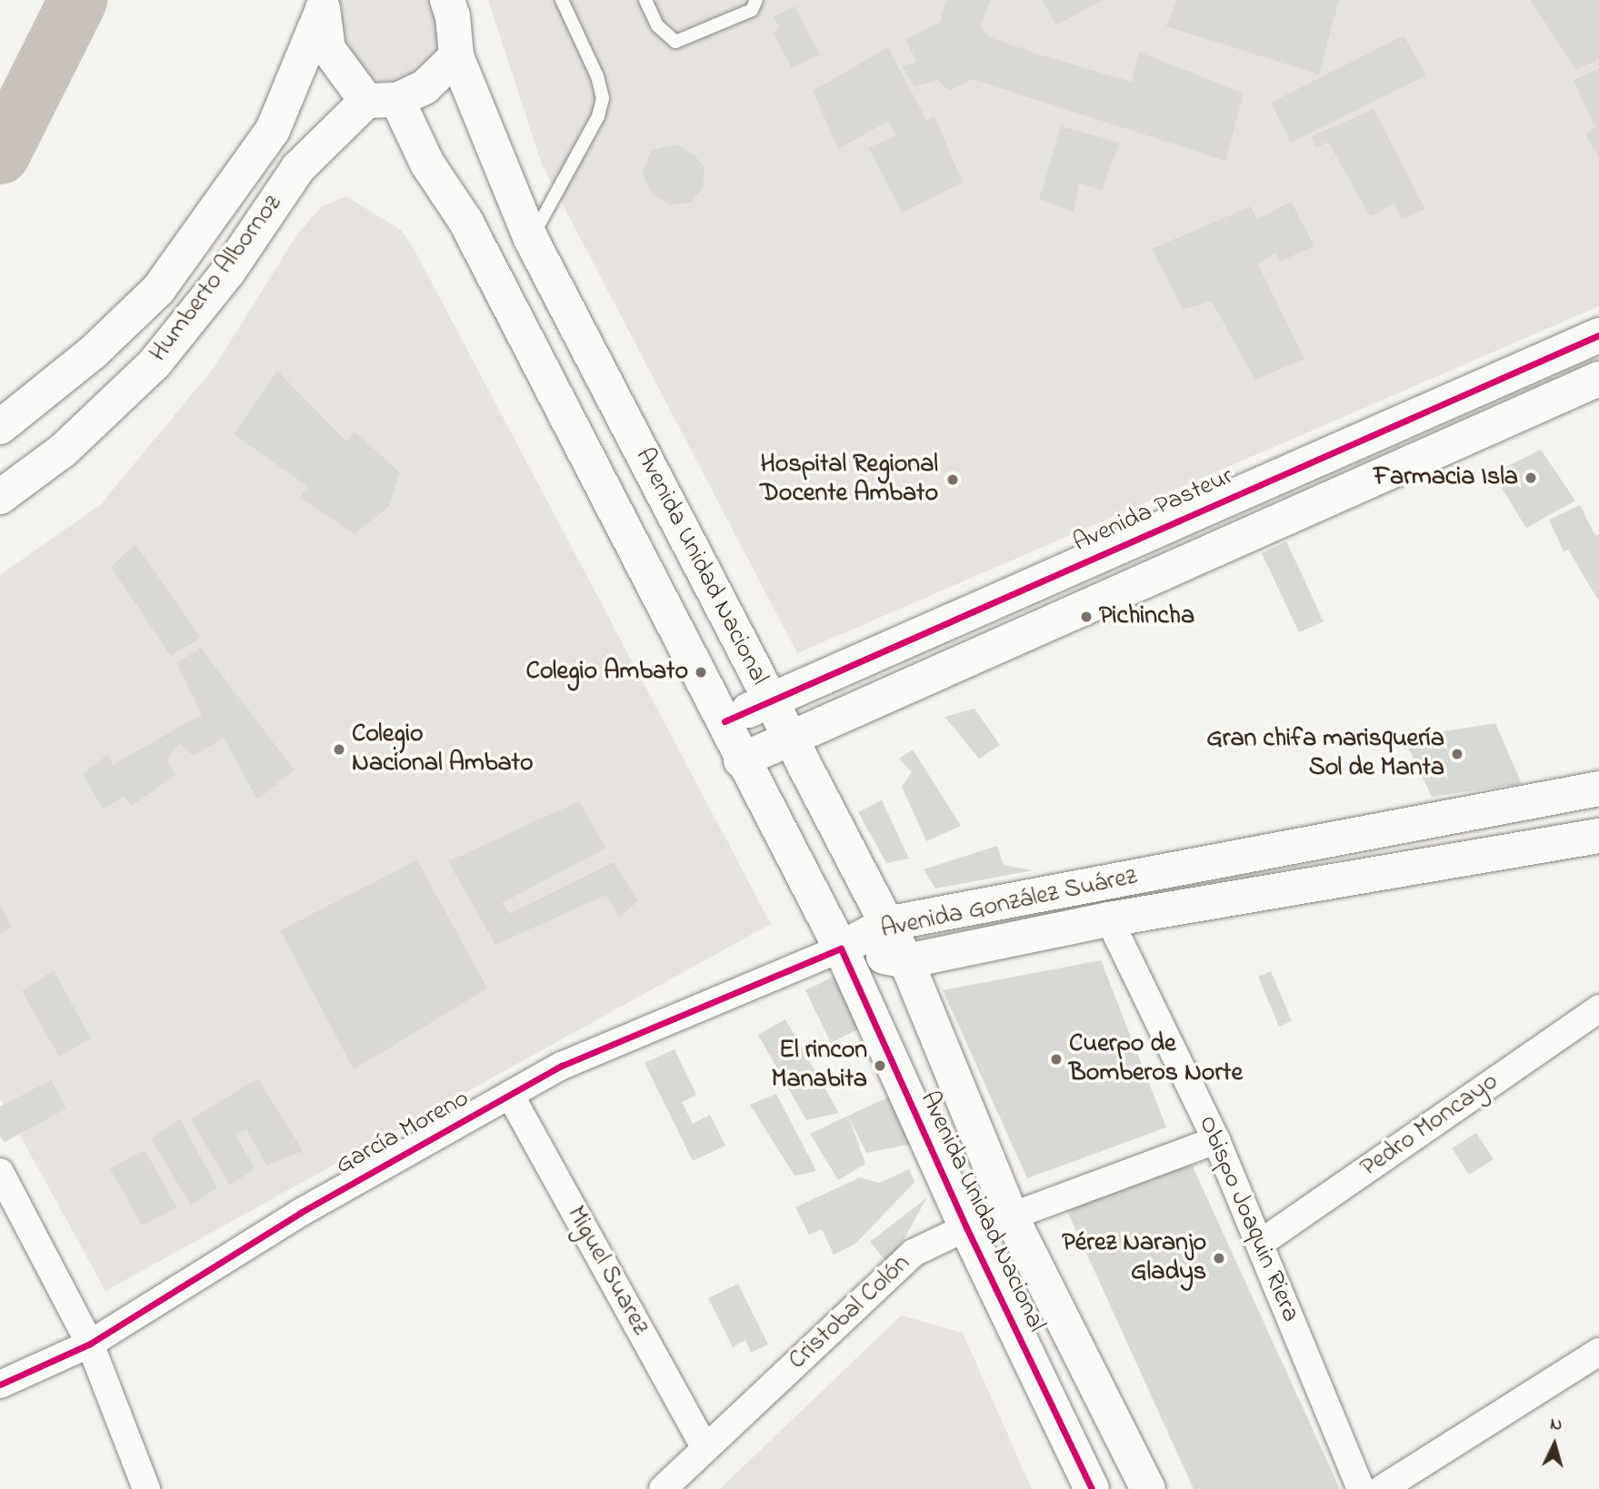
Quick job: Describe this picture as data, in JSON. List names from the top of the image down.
{
  "streets": {
    "main road": [
      "Humberto Albornoz",
      "Avenida Pasteur",
      "Avenida Unidad Nacional",
      "Avenida González Suárez"
    ],
    "street": [
      "Pedro Moncayo",
      "García Moreno",
      "Obispo Joaquin Riera",
      "Miguel Suarez",
      "Cristobal Colón"
    ]
  },
  "crossings": [
    ["Humberto Albornoz", "Avenida Unidad Nacional"],
    ["Avenida Pasteur", "Avenida Unidad Nacional"],
    ["Avenida Unidad Nacional", "Avenida González Suárez"],
    ["Avenida Unidad Nacional", "García Moreno"],
    ["Avenida Unidad Nacional", "Cristobal Colón"],
    ["Avenida González Suárez", "García Moreno"],
    ["Avenida González Suárez", "Obispo Joaquin Riera"],
    ["Pedro Moncayo", "Obispo Joaquin Riera"],
    ["García Moreno", "Miguel Suarez"],
    ["Obispo Joaquin Riera", "Cristobal Colón"],
    ["Miguel Suarez", "Cristobal Colón"]
  ],
  "places": [
    "Farmacia Isla",
    "Hospital Regional Docente Ambato",
    "Pichincha",
    "Colegio Ambato",
    "Colegio Nacional Ambato",
    "Gran chifa marisquería Sol de Manta",
    "Cuerpo de Bomberos Norte",
    "El rincon Manabita",
    "Pérez Naranjo Gladys"
  ],
  "north": "top"
}
